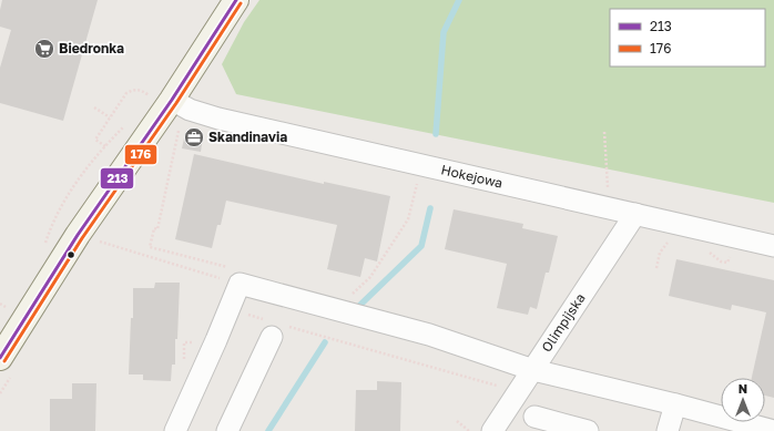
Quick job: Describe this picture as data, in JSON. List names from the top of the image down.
{
  "streets": {
    "street": ["Hokejowa", "Olimpijska"]
  },
  "crossings": [
    ["Hokejowa", "Olimpijska"]
  ],
  "places": {
    "supermarket": ["Biedronka"],
    "office": ["Skandinavia"]
  },
  "lines": ["transit line 213", "transit line 176"],
  "legend": ["213", "176"],
  "north": "top"
}
